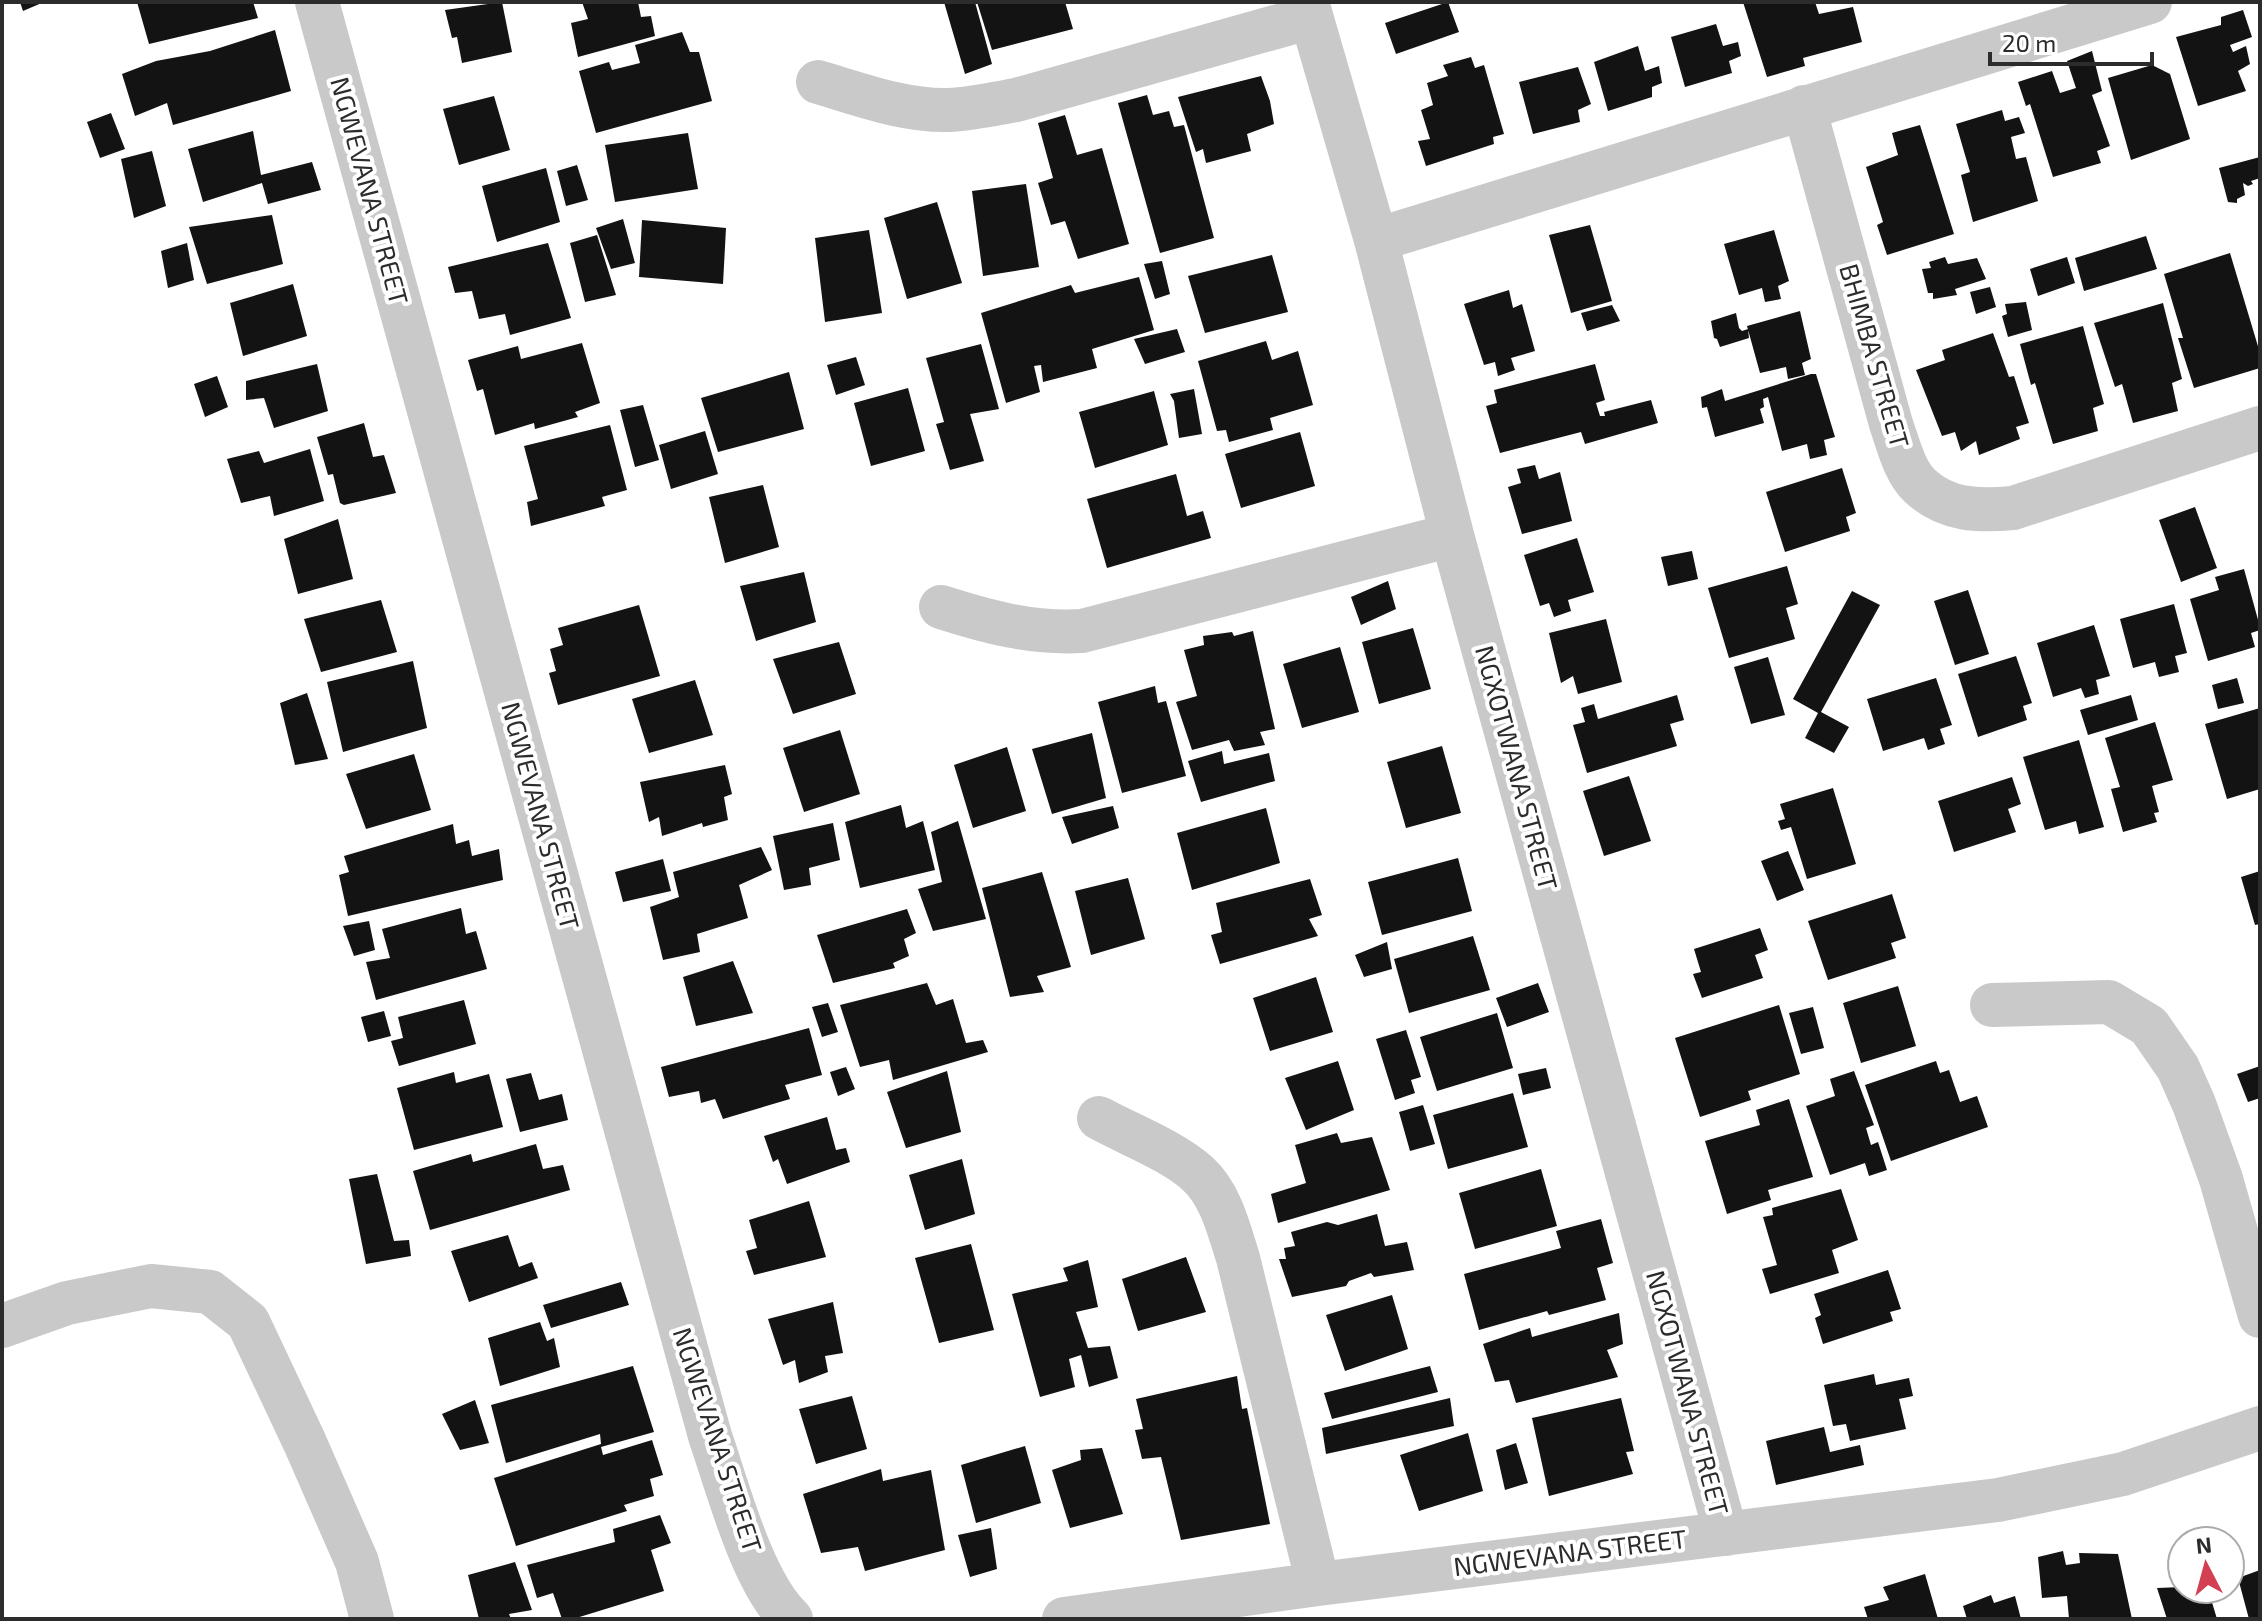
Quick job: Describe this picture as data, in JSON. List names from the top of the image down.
{
  "streets": {
    "street": ["NGWEVANA STREET", "BHIMBA STREET", "NGXOTWANA STREET"]
  },
  "crossings": [
    ["NGWEVANA STREET", "NGXOTWANA STREET"]
  ],
  "scale_bar": "20 m",
  "north": "top"
}
